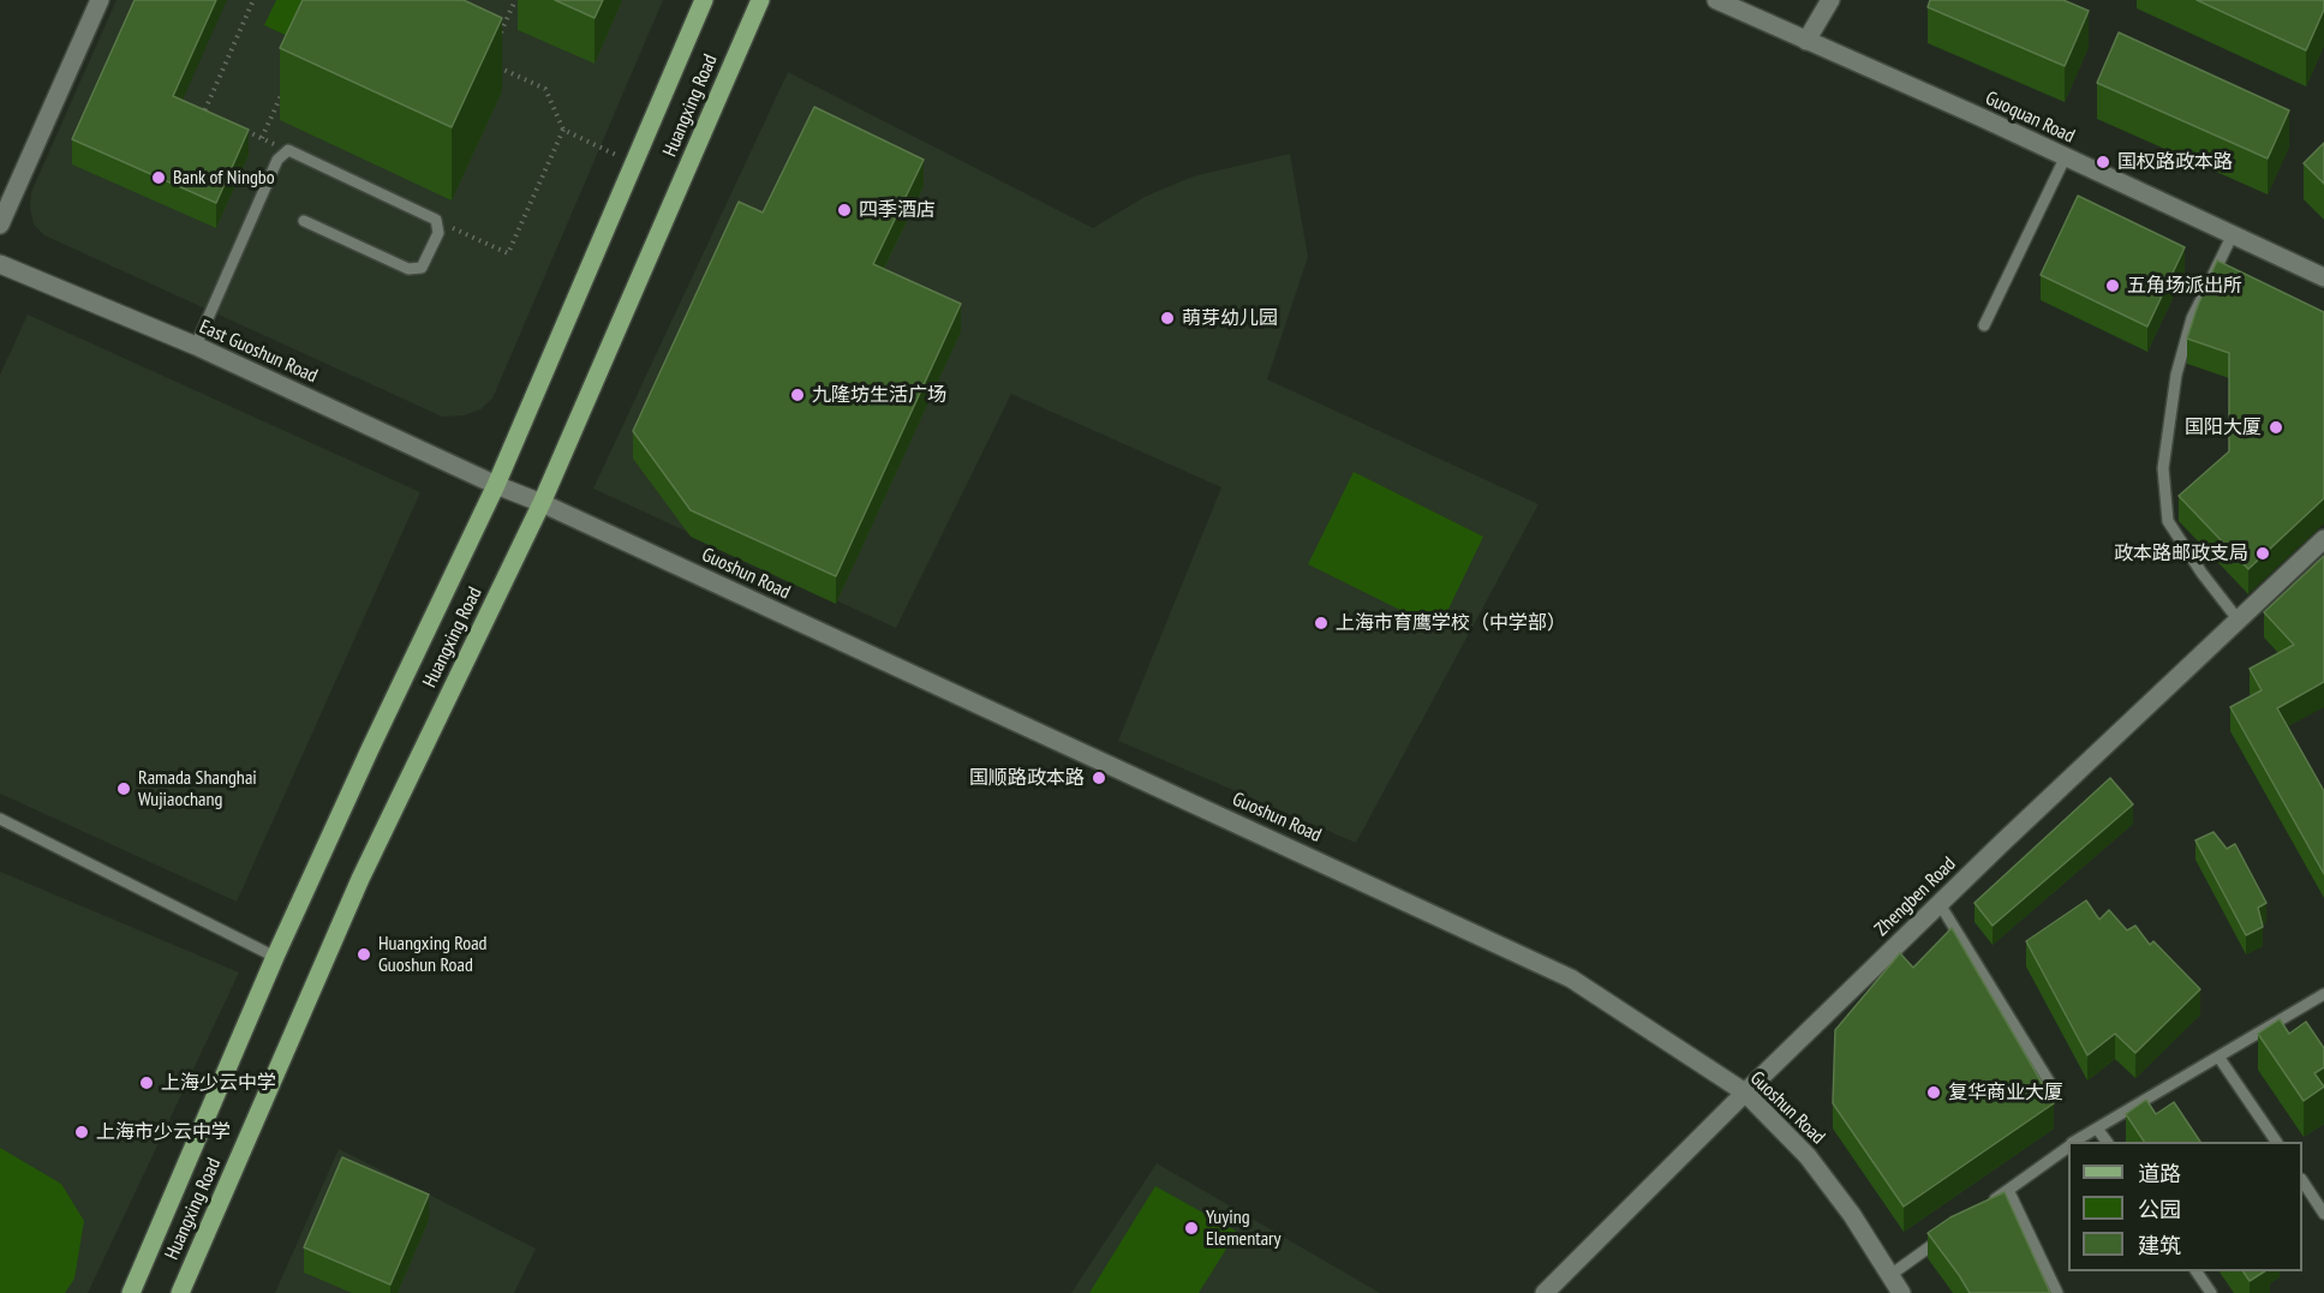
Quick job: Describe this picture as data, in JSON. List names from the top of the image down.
{
  "streets": {
    "main road": ["Huangxing Road"],
    "street": [
      "Guoquan Road",
      "East Guoshun Road",
      "Guoshun Road",
      "Zhengben Road"
    ]
  },
  "crossings": [
    ["Huangxing Road", "East Guoshun Road"],
    ["Huangxing Road", "Guoshun Road"],
    ["East Guoshun Road", "Guoshun Road"],
    ["Guoshun Road", "Zhengben Road"]
  ],
  "places": [
    "国权路政本路",
    "Bank of Ningbo",
    "四季酒店",
    "五角场派出所",
    "萌芽幼儿园",
    "九隆坊生活广场",
    "国阳大厦",
    "政本路邮政支局",
    "上海市育鹰学校（中学部）",
    "国顺路政本路",
    "Ramada Shanghai Wujiaochang",
    "Huangxing Road Guoshun Road",
    "上海少云中学",
    "复华商业大厦",
    "上海市少云中学",
    "Yuying Elementary"
  ],
  "legend": ["道路", "公园", "建筑"]
}
